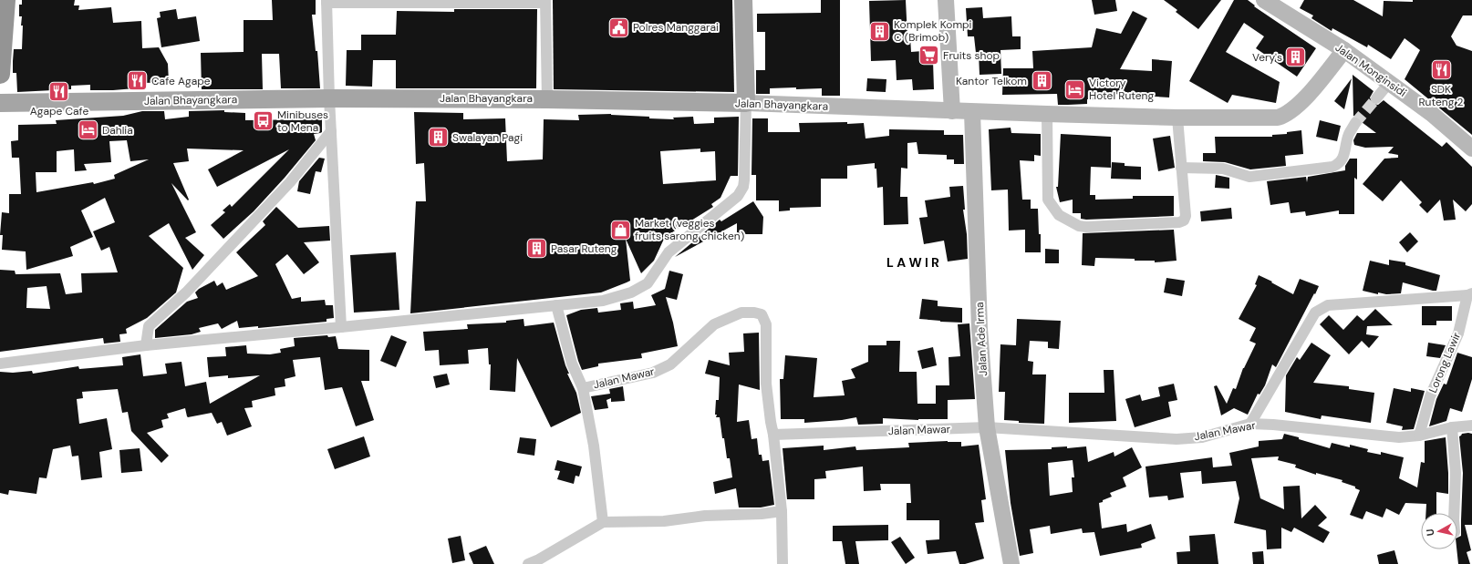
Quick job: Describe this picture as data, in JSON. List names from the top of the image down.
{
  "streets": {
    "main road": ["Jalan Bhayangkara"],
    "street": [
      "Jalan Monginsidi",
      "Jalan Ade Irma",
      "Lorong Lawir",
      "Jalan Mawar"
    ]
  },
  "crossings": [
    ["Jalan Monginsidi", "Jalan Bhayangkara"],
    ["Jalan Bhayangkara", "Jalan Ade Irma"],
    ["Jalan Ade Irma", "Jalan Mawar"],
    ["Lorong Lawir", "Jalan Mawar"]
  ],
  "districts": ["L A W I R"],
  "places": {
    "public building": ["Polres Manggarai"],
    "building": [
      "Komplek Kompi C (Brimob)",
      "Very's",
      "Kantor Telkom",
      "Swalayan Pagi",
      "Pasar Ruteng"
    ],
    "supermarket": ["Fruits shop"],
    "restaurant": ["SDK Ruteng 2", "Cafe Agape", "Agape Cafe"],
    "hotel": ["Victory Hotel Ruteng", "Dahlia"],
    "bus stop": ["Minibuses to Mena"],
    "shop": ["Market (veggies fruits sarong chicken)"]
  },
  "north": "left"
}
